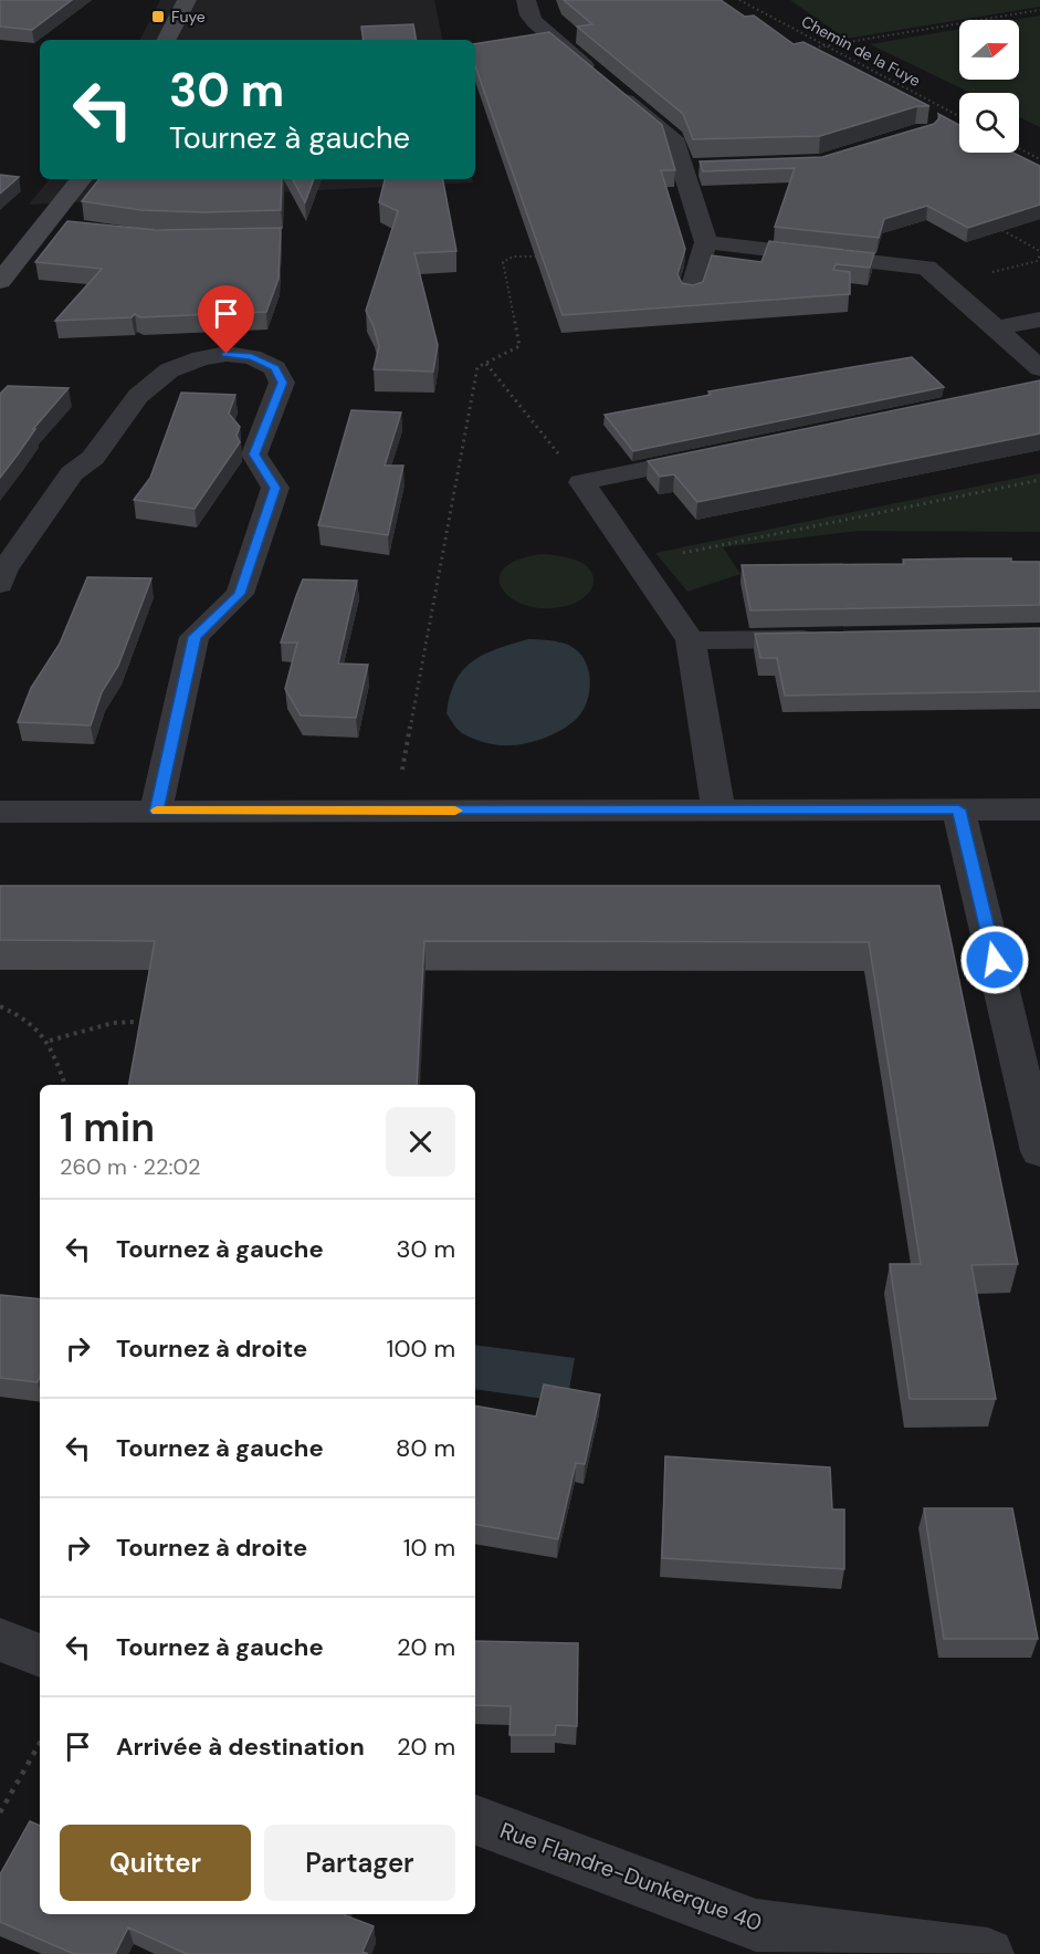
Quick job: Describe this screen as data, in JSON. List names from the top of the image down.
{
  "streets": {
    "street": ["Rue Flandre-Dunkerque 40"],
    "path": ["Chemin de la Fuye"]
  },
  "places": {
    "transit": ["Fuye"]
  },
  "north": "right",
  "page": {
    "turn": ["30 m", "Tournez à gauche"],
    "heading": ["1 min", "260 m · 22:02"],
    "list": [
      {
        "name": "Tournez à gauche",
        "value": "30 m"
      },
      {
        "name": "Tournez à droite",
        "value": "100 m"
      },
      {
        "name": "Tournez à gauche",
        "value": "80 m"
      },
      {
        "name": "Tournez à droite",
        "value": "10 m"
      },
      {
        "name": "Tournez à gauche",
        "value": "20 m"
      },
      {
        "name": "Arrivée à destination",
        "value": "20 m"
      }
    ],
    "buttons": ["Quitter", "Partager"]
  }
}
